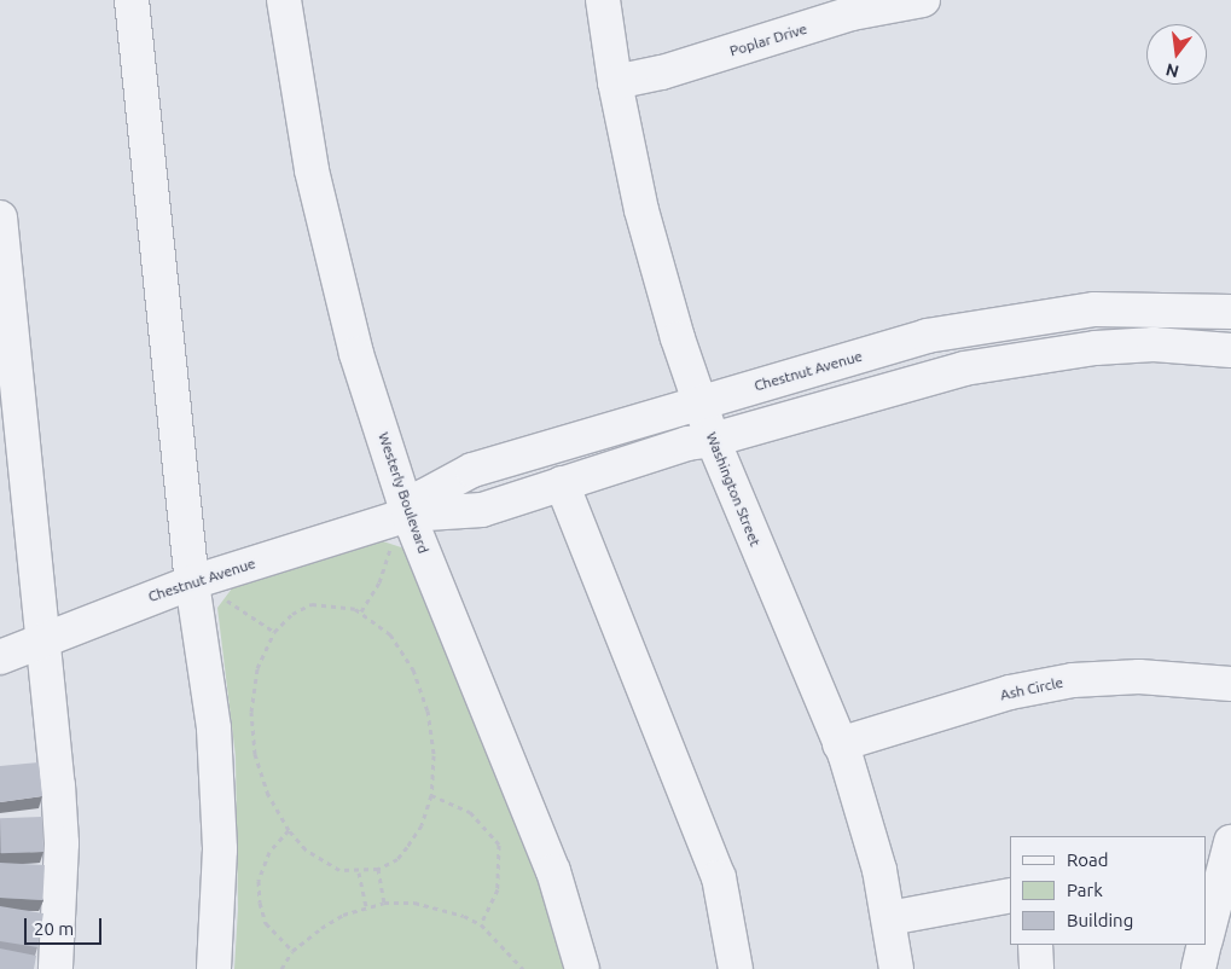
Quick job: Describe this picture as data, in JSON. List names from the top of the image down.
{
  "streets": {
    "street": [
      "Poplar Drive",
      "Chestnut Avenue",
      "Washington Street",
      "Westerly Boulevard",
      "Ash Circle"
    ]
  },
  "crossings": [
    ["Poplar Drive", "Washington Street"],
    ["Chestnut Avenue", "Washington Street"],
    ["Chestnut Avenue", "Westerly Boulevard"],
    ["Washington Street", "Ash Circle"]
  ],
  "legend": ["Road", "Park", "Building"],
  "scale_bar": "20 m",
  "north": "bottom"
}
